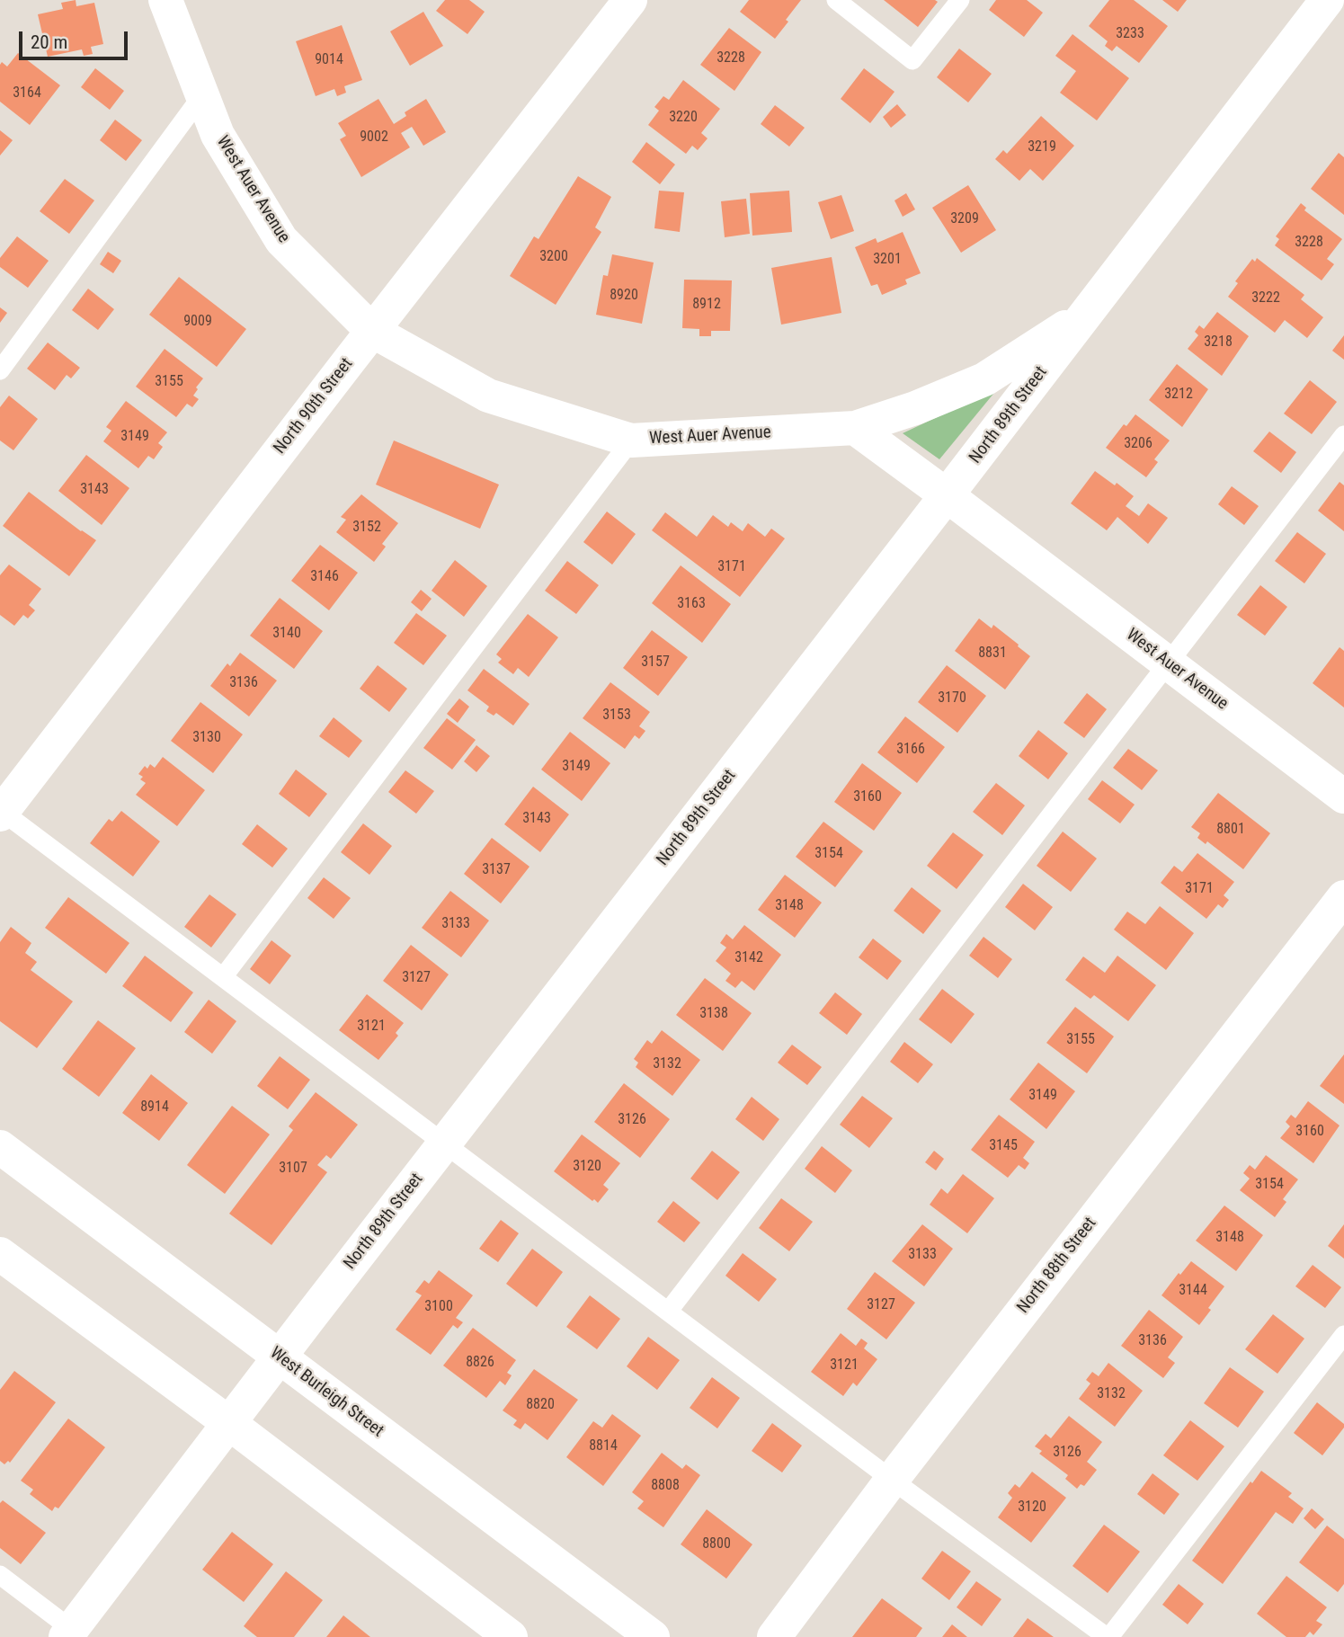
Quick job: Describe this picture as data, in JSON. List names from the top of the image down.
{
  "streets": {
    "street": [
      "West Auer Avenue",
      "North 90th Street",
      "North 89th Street",
      "North 88th Street",
      "West Burleigh Street"
    ]
  },
  "crossings": [
    ["West Auer Avenue", "North 90th Street"],
    ["West Auer Avenue", "North 89th Street"],
    ["North 89th Street", "West Burleigh Street"]
  ],
  "house_numbers": [
    "3233",
    "3228",
    "9014",
    "3164",
    "3220",
    "9002",
    "3219",
    "3209",
    "3228",
    "3200",
    "3201",
    "8920",
    "3222",
    "8912",
    "9009",
    "3218",
    "3155",
    "3212",
    "3149",
    "3206",
    "3143",
    "3152",
    "3171",
    "3146",
    "3163",
    "3140",
    "8831",
    "3157",
    "3136",
    "3170",
    "3153",
    "3130",
    "3166",
    "3149",
    "3160",
    "3143",
    "8801",
    "3154",
    "3137",
    "3171",
    "3148",
    "3133",
    "3142",
    "3127",
    "3138",
    "3121",
    "3155",
    "3132",
    "3149",
    "8914",
    "3126",
    "3160",
    "3145",
    "3120",
    "3107",
    "3154",
    "3148",
    "3133",
    "3144",
    "3127",
    "3100",
    "3136",
    "8826",
    "3121",
    "3132",
    "8820",
    "8814",
    "3126",
    "8808",
    "3120",
    "8800"
  ],
  "scale_bar": "20 m"
}
